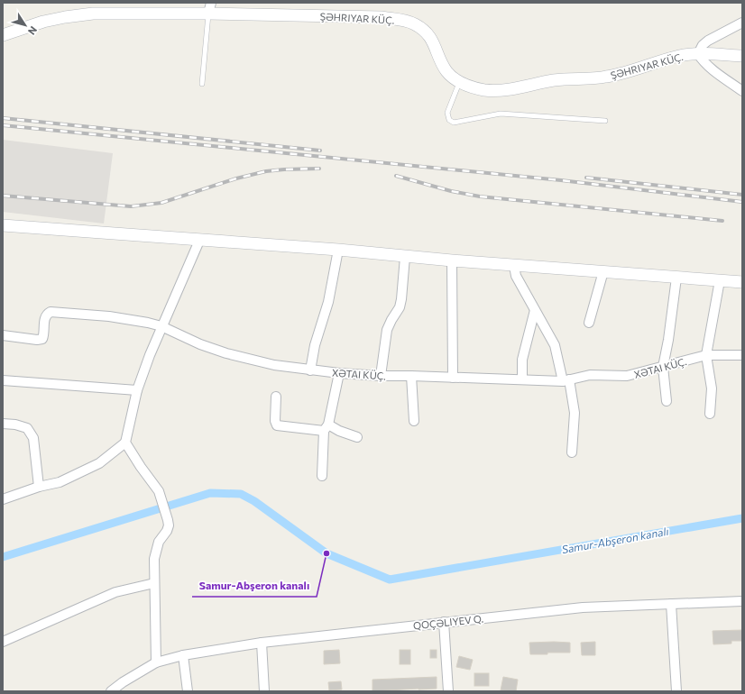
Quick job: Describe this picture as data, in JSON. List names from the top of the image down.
{
  "streets": {
    "street": ["ŞƏHRIYAR KÜÇ.", "XƏTAI KÜÇ.", "QOÇƏLIYEV Q."]
  },
  "water": ["Samur-Abşeron kanalı"],
  "places": ["Samur-Abşeron kanalı"],
  "north": "bottom right"
}
